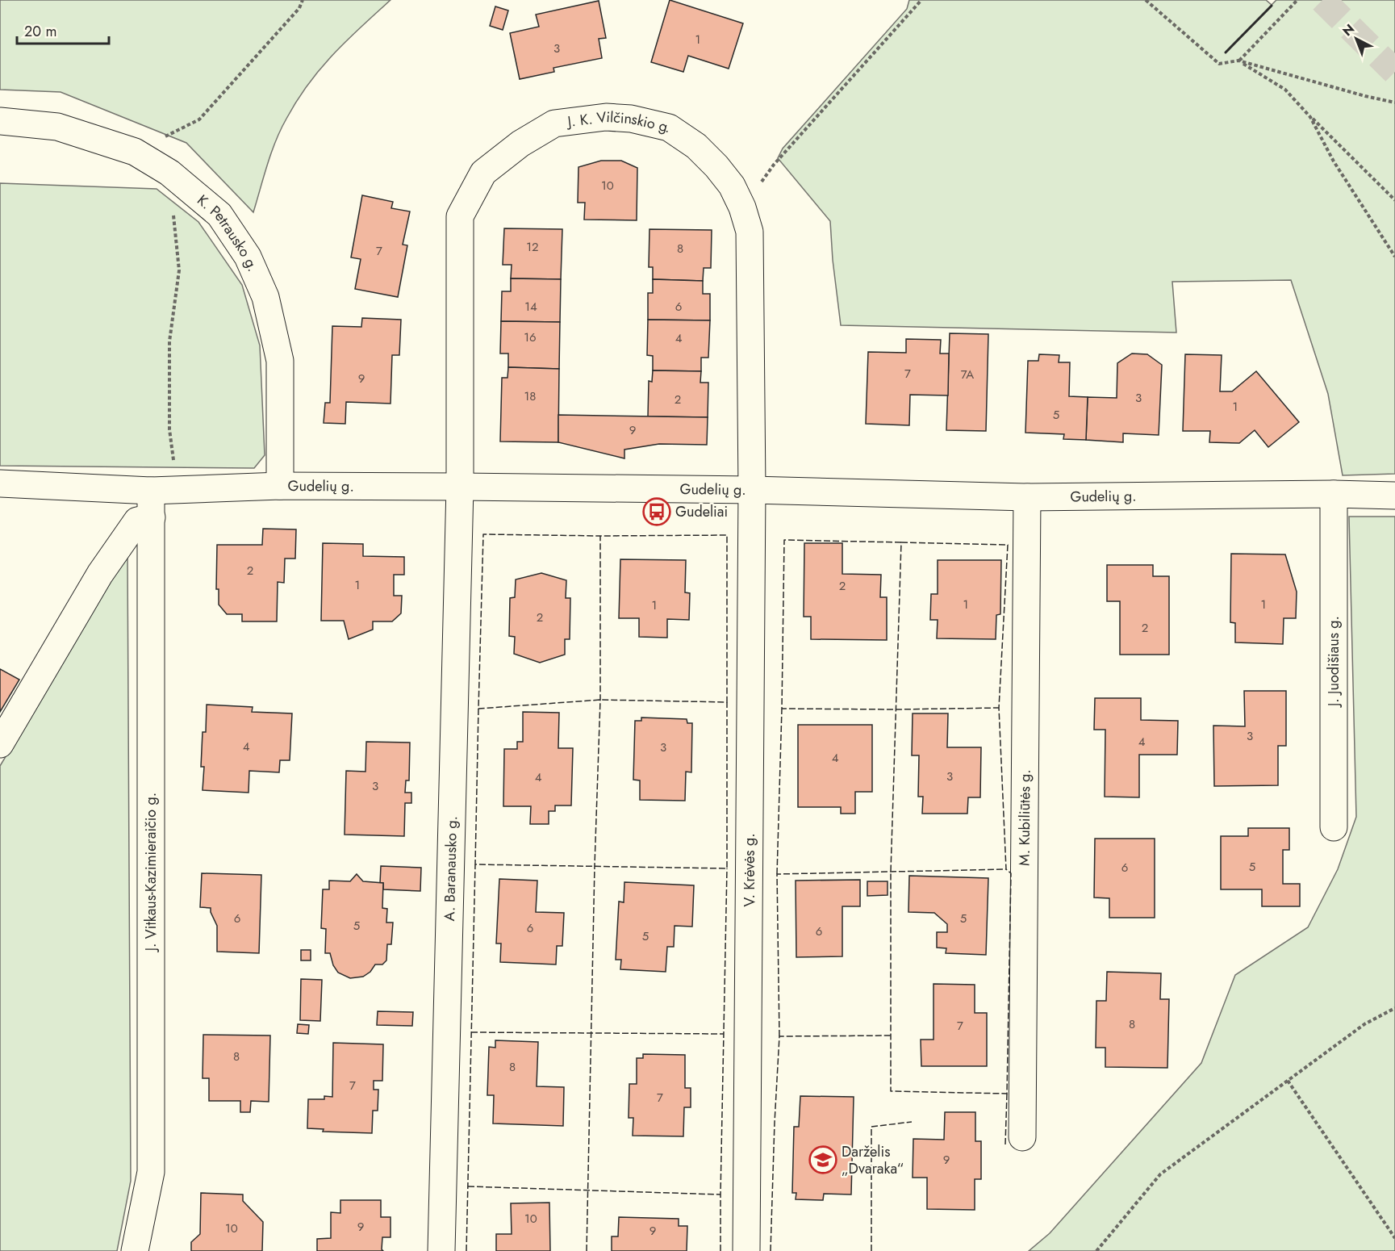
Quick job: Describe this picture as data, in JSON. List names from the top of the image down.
{
  "streets": {
    "street": [
      "J. K. Vilčinskio g.",
      "K. Petrausko g.",
      "Gudelių g.",
      "J. Juodišiaus g.",
      "M. Kubiliūtės g.",
      "A. Baranausko g.",
      "V. Krėvės g.",
      "J. Vitkaus-Kazimieraičio g."
    ]
  },
  "crossings": [
    ["J. K. Vilčinskio g.", "Gudelių g."],
    ["J. K. Vilčinskio g.", "A. Baranausko g."],
    ["J. K. Vilčinskio g.", "V. Krėvės g."],
    ["K. Petrausko g.", "Gudelių g."],
    ["Gudelių g.", "J. Juodišiaus g."],
    ["Gudelių g.", "M. Kubiliūtės g."],
    ["Gudelių g.", "A. Baranausko g."],
    ["Gudelių g.", "V. Krėvės g."],
    ["Gudelių g.", "J. Vitkaus-Kazimieraičio g."]
  ],
  "places": {
    "bus stop": ["Gudeliai"],
    "school or university": ["Darželis „Dvaraka“"]
  },
  "house_numbers": [
    "1",
    "3",
    "10",
    "12",
    "8",
    "7",
    "14",
    "6",
    "16",
    "4",
    "7",
    "7A",
    "9",
    "18",
    "3",
    "2",
    "1",
    "5",
    "9",
    "2",
    "1",
    "2",
    "1",
    "1",
    "1",
    "2",
    "2",
    "3",
    "4",
    "4",
    "3",
    "4",
    "3",
    "4",
    "3",
    "5",
    "6",
    "6",
    "5",
    "5",
    "6",
    "6",
    "5",
    "8",
    "7",
    "8",
    "8",
    "7",
    "7",
    "9",
    "10",
    "9",
    "10",
    "9"
  ],
  "scale_bar": "20 m",
  "north": "top left"
}
